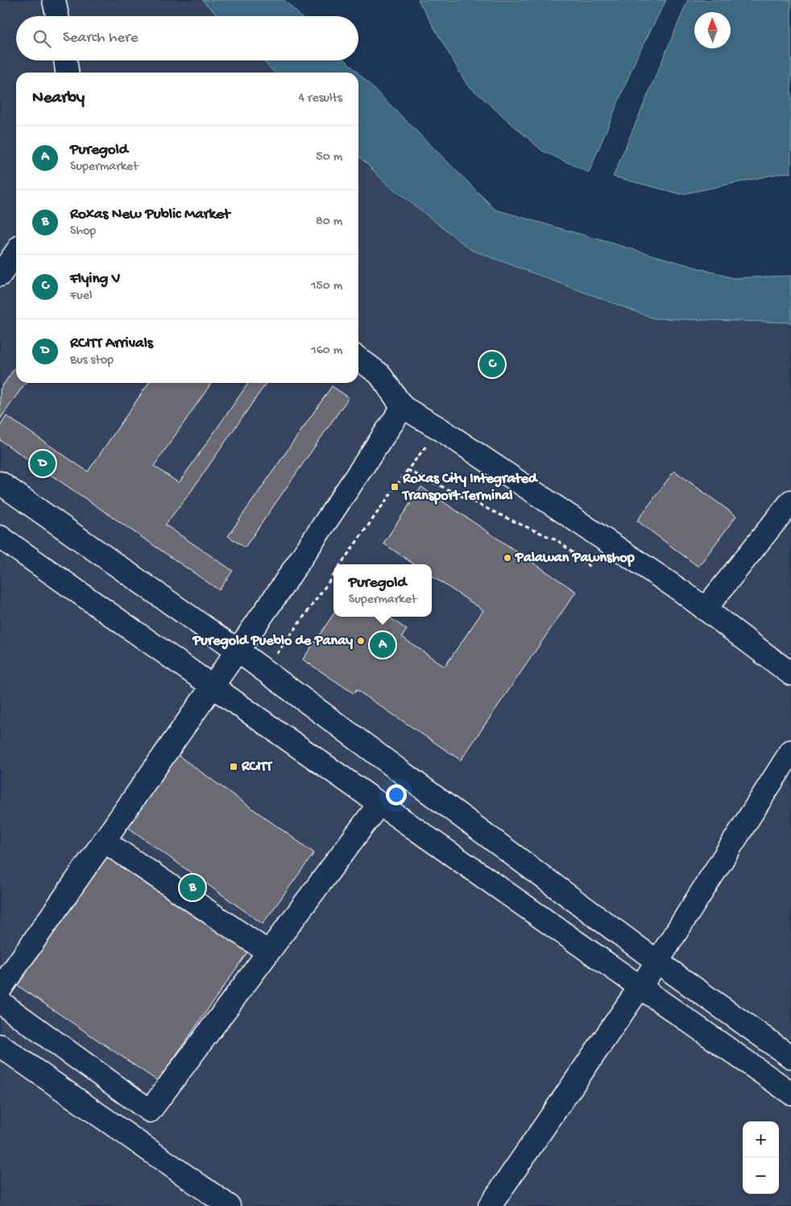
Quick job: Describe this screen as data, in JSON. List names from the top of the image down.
{
  "places": {
    "transit": ["Roxas City Integrated Transport Terminal", "RCITT"],
    "other": ["Palawan Pawnshop", "Puregold Pueblo de Panay"]
  },
  "north": "top",
  "page": {
    "search": "Search here",
    "heading": ["Nearby", "4 results"],
    "list": [
      {
        "mark": "A",
        "name": "Puregold",
        "note": "Supermarket",
        "value": "50 m"
      },
      {
        "mark": "B",
        "name": "Roxas New Public Market",
        "note": "Shop",
        "value": "80 m"
      },
      {
        "mark": "C",
        "name": "Flying V",
        "note": "Fuel",
        "value": "150 m"
      },
      {
        "mark": "D",
        "name": "RCITT Arrivals",
        "note": "Bus stop",
        "value": "160 m"
      }
    ],
    "pins": [
      "C",
      "D",
      "A",
      "B"
    ],
    "popup": ["Puregold", "Supermarket"],
    "map_buttons": ["+", "−"]
  }
}
